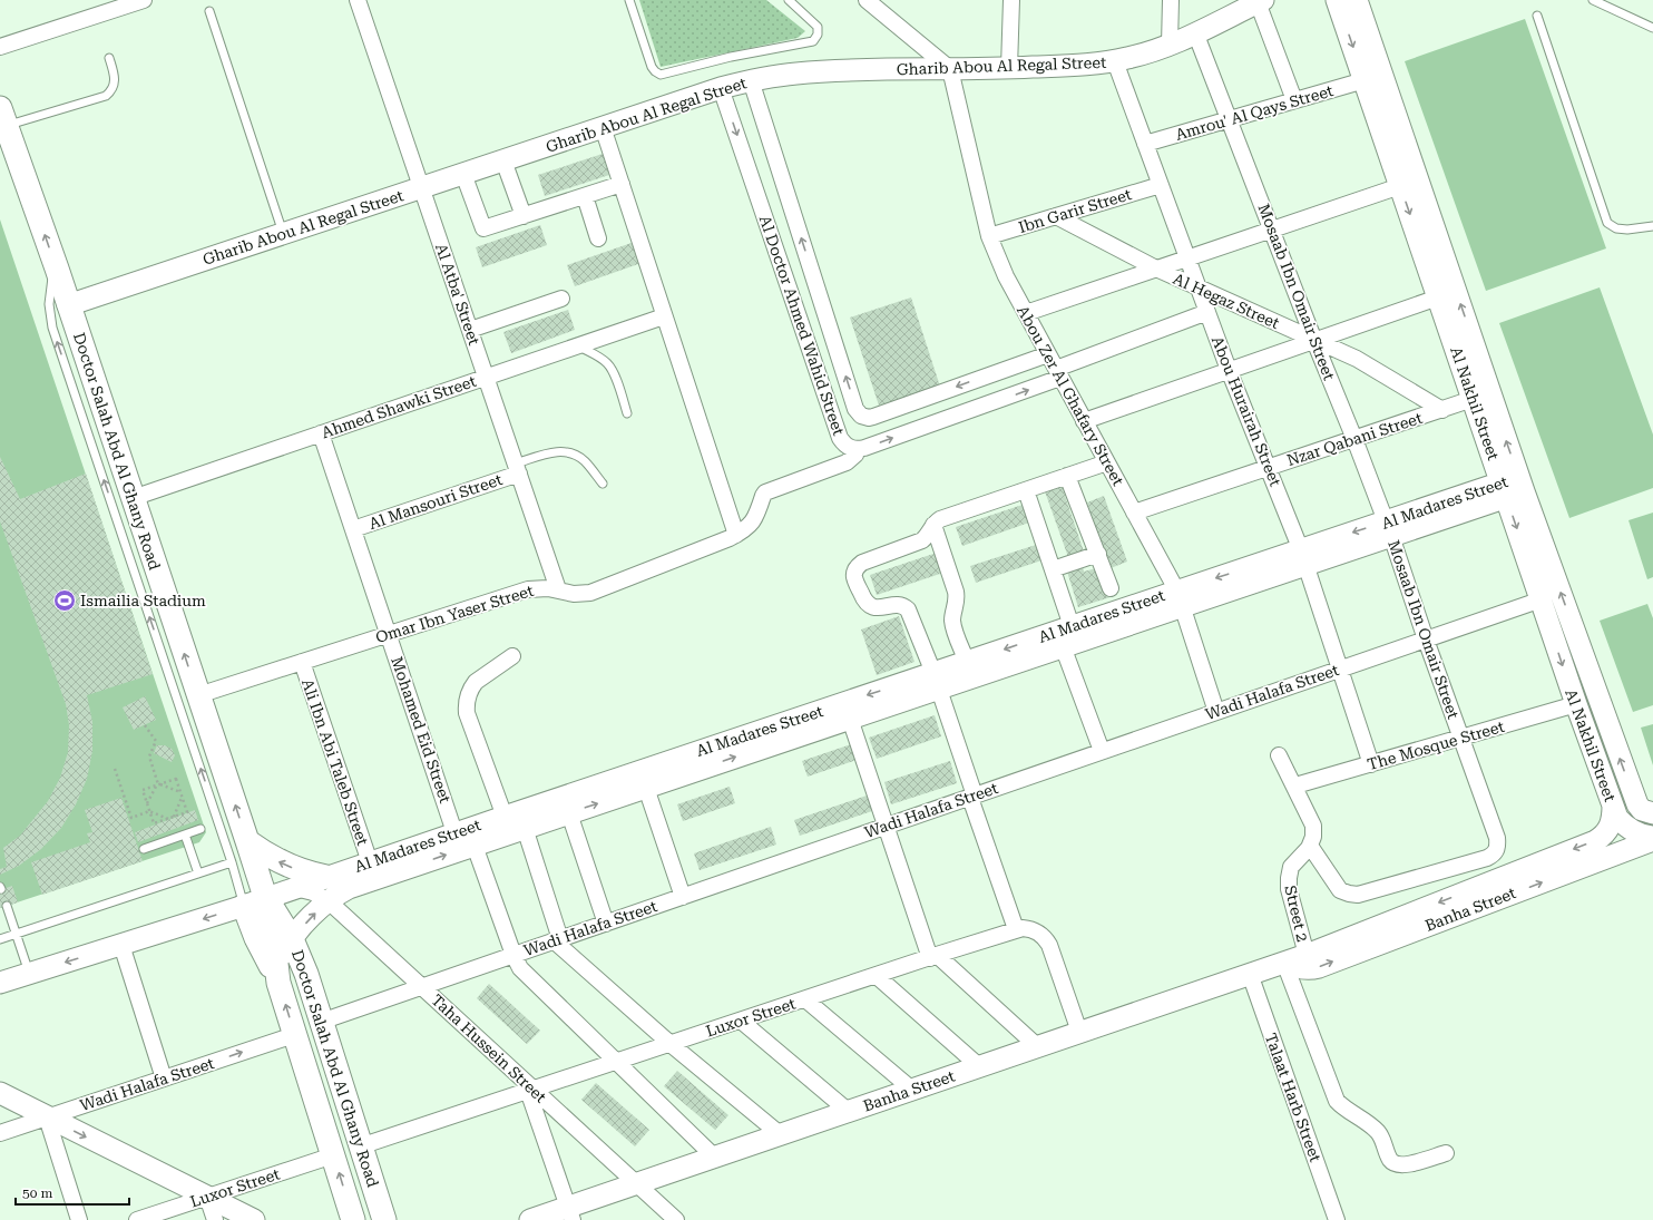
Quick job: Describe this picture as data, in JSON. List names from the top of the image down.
{
  "streets": {
    "main road": [
      "Gharib Abou Al Regal Street",
      "Al Nakhil Street",
      "Doctor Salah Abd Al Ghany Road",
      "Al Madares Street",
      "Banha Street"
    ],
    "street": [
      "Amrou' Al Qays Street",
      "Ibn Garir Street",
      "Mosaab Ibn Omair Street",
      "Al Atba' Street",
      "Al Hegaz Street",
      "Al Doctor Ahmed Wahid Street",
      "Abou Zer Al Ghafary Street",
      "Ahmed Shawki Street",
      "Abou Hurairah Street",
      "Nzar Qabani Street",
      "Al Mansouri Street",
      "Omar Ibn Yaser Street",
      "Wadi Halafa Street",
      "Mohamed Eid Street",
      "The Mosque Street",
      "Ali Ibn Abi Taleb Street",
      "Street 2",
      "Luxor Street",
      "Taha Hussein Street",
      "Talaat Harb Street"
    ]
  },
  "crossings": [
    ["Gharib Abou Al Regal Street", "Mosaab Ibn Omair Street"],
    ["Gharib Abou Al Regal Street", "Al Atba' Street"],
    ["Gharib Abou Al Regal Street", "Al Doctor Ahmed Wahid Street"],
    ["Gharib Abou Al Regal Street", "Abou Zer Al Ghafary Street"],
    ["Gharib Abou Al Regal Street", "Abou Hurairah Street"],
    ["Gharib Abou Al Regal Street", "Doctor Salah Abd Al Ghany Road"],
    ["Amrou' Al Qays Street", "Mosaab Ibn Omair Street"],
    ["Amrou' Al Qays Street", "Al Nakhil Street"],
    ["Amrou' Al Qays Street", "Abou Hurairah Street"],
    ["Ibn Garir Street", "Al Hegaz Street"],
    ["Ibn Garir Street", "Abou Zer Al Ghafary Street"],
    ["Ibn Garir Street", "Abou Hurairah Street"],
    ["Mosaab Ibn Omair Street", "Al Hegaz Street"],
    ["Mosaab Ibn Omair Street", "Nzar Qabani Street"],
    ["Mosaab Ibn Omair Street", "Al Madares Street"],
    ["Mosaab Ibn Omair Street", "Wadi Halafa Street"],
    ["Mosaab Ibn Omair Street", "The Mosque Street"],
    ["Mosaab Ibn Omair Street", "Street 2"],
    ["Al Atba' Street", "Ahmed Shawki Street"],
    ["Al Atba' Street", "Al Mansouri Street"],
    ["Al Atba' Street", "Omar Ibn Yaser Street"],
    ["Al Hegaz Street", "Abou Hurairah Street"],
    ["Al Hegaz Street", "Nzar Qabani Street"],
    ["Al Doctor Ahmed Wahid Street", "Abou Zer Al Ghafary Street"],
    ["Al Doctor Ahmed Wahid Street", "Abou Hurairah Street"],
    ["Al Doctor Ahmed Wahid Street", "Omar Ibn Yaser Street"],
    ["Abou Zer Al Ghafary Street", "Nzar Qabani Street"],
    ["Abou Zer Al Ghafary Street", "Al Madares Street"],
    ["Abou Zer Al Ghafary Street", "Wadi Halafa Street"],
    ["Al Nakhil Street", "Nzar Qabani Street"],
    ["Al Nakhil Street", "Al Madares Street"],
    ["Al Nakhil Street", "Wadi Halafa Street"],
    ["Al Nakhil Street", "The Mosque Street"],
    ["Al Nakhil Street", "Banha Street"],
    ["Ahmed Shawki Street", "Doctor Salah Abd Al Ghany Road"],
    ["Ahmed Shawki Street", "Mohamed Eid Street"],
    ["Abou Hurairah Street", "Nzar Qabani Street"],
    ["Abou Hurairah Street", "Al Madares Street"],
    ["Abou Hurairah Street", "Wadi Halafa Street"],
    ["Abou Hurairah Street", "The Mosque Street"],
    ["Doctor Salah Abd Al Ghany Road", "Al Madares Street"],
    ["Doctor Salah Abd Al Ghany Road", "Omar Ibn Yaser Street"],
    ["Doctor Salah Abd Al Ghany Road", "Wadi Halafa Street"],
    ["Doctor Salah Abd Al Ghany Road", "Luxor Street"],
    ["Al Mansouri Street", "Mohamed Eid Street"],
    ["Al Madares Street", "Mohamed Eid Street"],
    ["Al Madares Street", "Ali Ibn Abi Taleb Street"],
    ["Al Madares Street", "Taha Hussein Street"],
    ["Omar Ibn Yaser Street", "Mohamed Eid Street"],
    ["Omar Ibn Yaser Street", "Ali Ibn Abi Taleb Street"],
    ["Wadi Halafa Street", "Mohamed Eid Street"],
    ["Wadi Halafa Street", "Taha Hussein Street"],
    ["Mohamed Eid Street", "Banha Street"],
    ["Mohamed Eid Street", "Luxor Street"],
    ["Banha Street", "Street 2"],
    ["Banha Street", "Luxor Street"],
    ["Banha Street", "Taha Hussein Street"],
    ["Banha Street", "Talaat Harb Street"],
    ["Luxor Street", "Taha Hussein Street"]
  ],
  "one_way": ["Doctor Salah Abd Al Ghany Road"],
  "places": {
    "sports": ["Ismailia Stadium"]
  },
  "scale_bar": "50 m"
}
